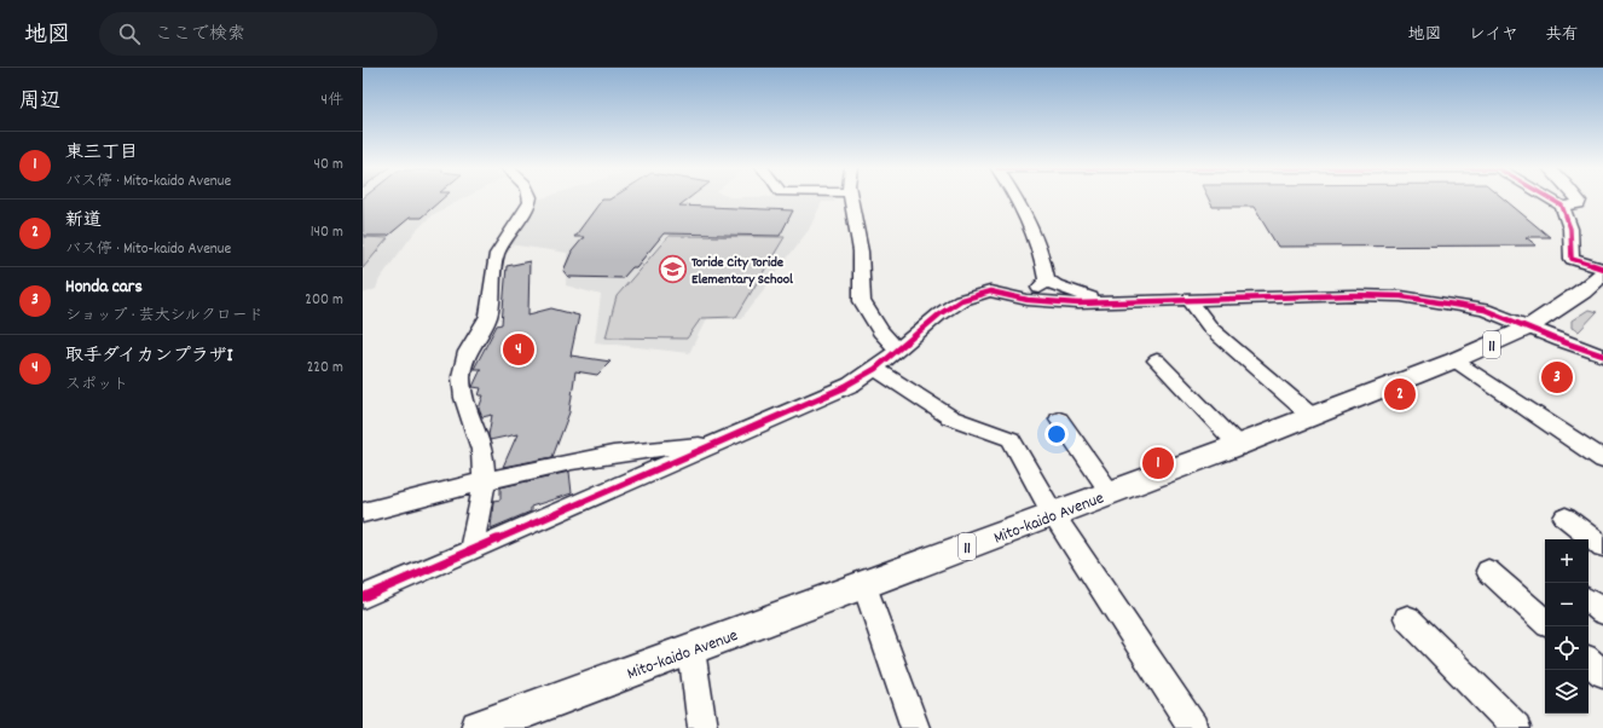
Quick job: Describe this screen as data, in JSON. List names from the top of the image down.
{
  "streets": {
    "main road": ["11", "Mito-kaido Avenue"]
  },
  "places": {
    "school or university": ["Toride City Toride Elementary School"]
  },
  "page": {
    "header": "地図",
    "search": "ここで検索",
    "nav": ["地図", "レイヤ", "共有"],
    "heading": ["周辺", "4件"],
    "list": [
      {
        "mark": "1",
        "name": "東三丁目",
        "note": "バス停 · Mito-kaido Avenue",
        "value": "40 m"
      },
      {
        "mark": "2",
        "name": "新道",
        "note": "バス停 · Mito-kaido Avenue",
        "value": "140 m"
      },
      {
        "mark": "3",
        "name": "Honda cars",
        "note": "ショップ · 芸大シルクロード",
        "value": "200 m"
      },
      {
        "mark": "4",
        "name": "取手ダイカンプラザI",
        "note": "スポット",
        "value": "220 m"
      }
    ],
    "pins": [
      "4",
      "3",
      "2",
      "1"
    ],
    "map_buttons": ["+", "−"]
  }
}
